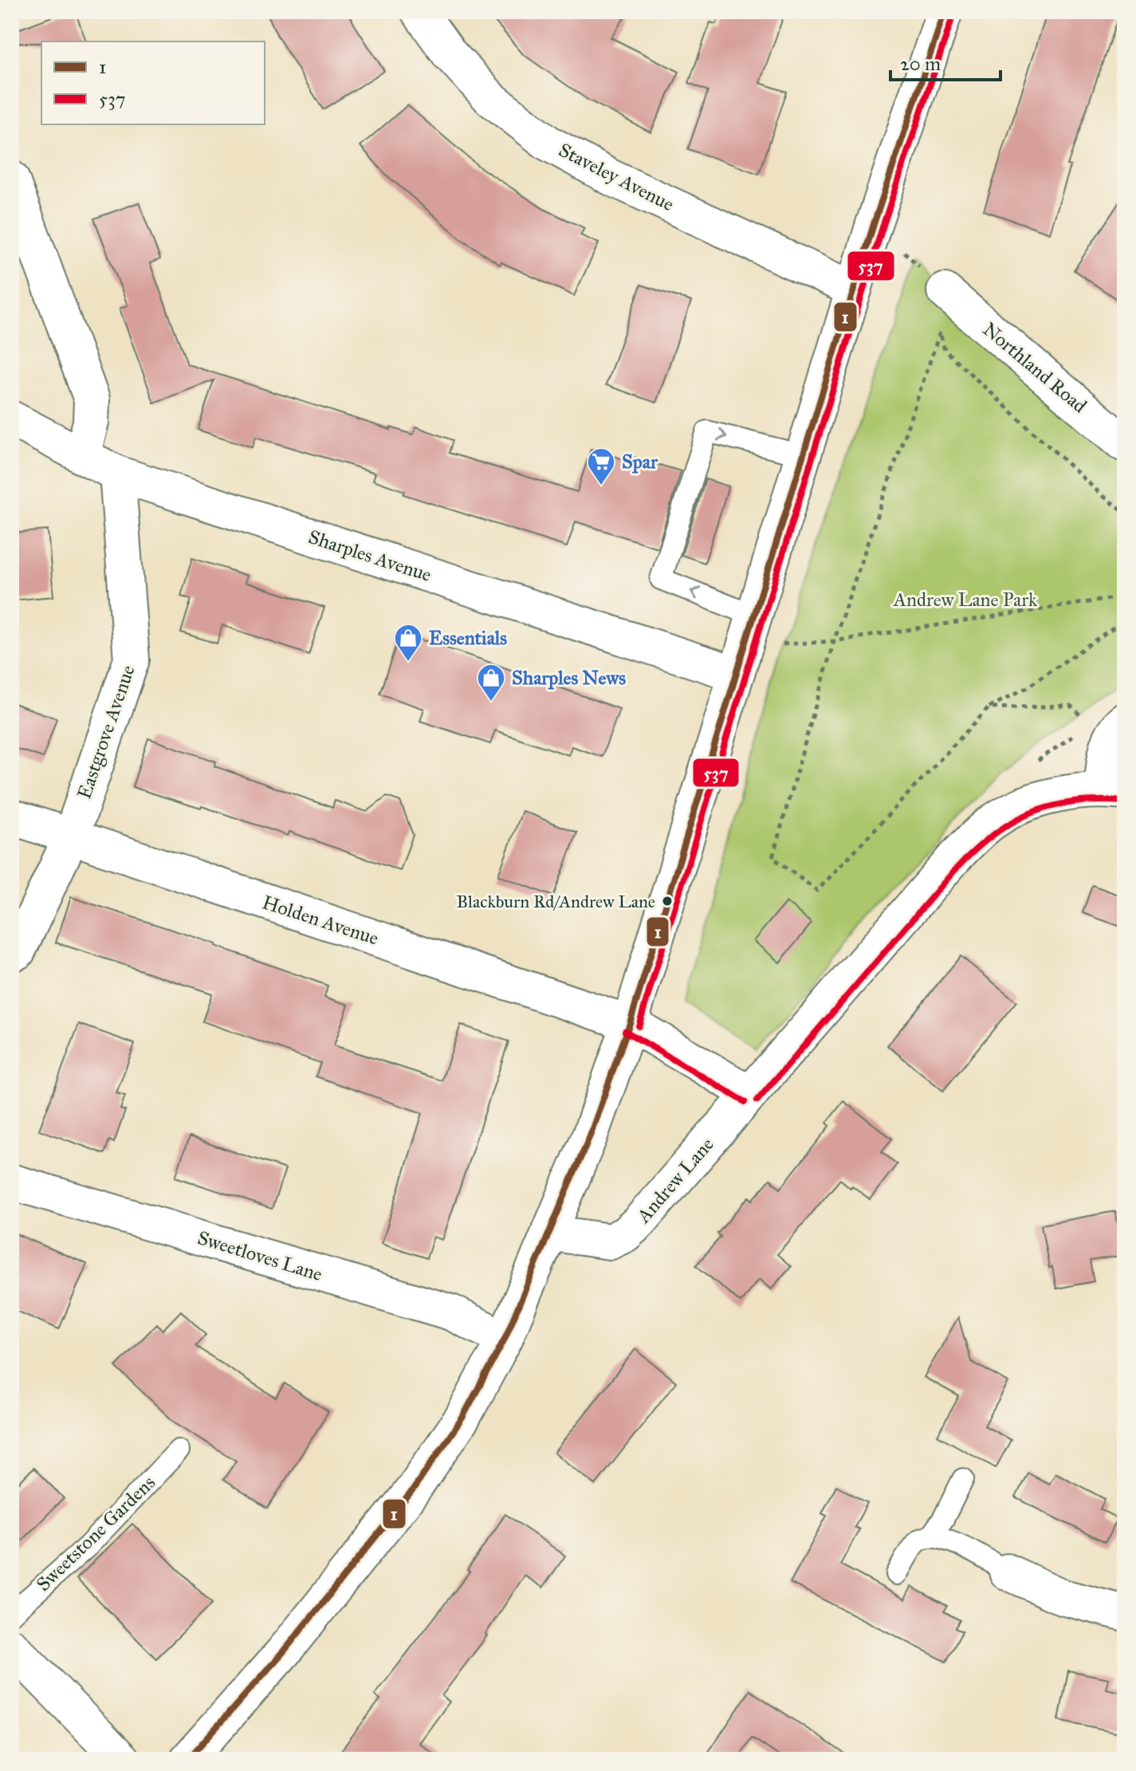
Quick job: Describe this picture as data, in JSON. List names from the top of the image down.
{
  "streets": {
    "main road": [
      "Staveley Avenue",
      "Northland Road",
      "Sharples Avenue",
      "Eastgrove Avenue",
      "Holden Avenue",
      "Andrew Lane",
      "Sweetloves Lane"
    ],
    "lane": ["Sweetstone Gardens"]
  },
  "crossings": [
    ["Sharples Avenue", "Eastgrove Avenue"],
    ["Eastgrove Avenue", "Holden Avenue"]
  ],
  "parks": ["Andrew Lane Park"],
  "places": {
    "supermarket": ["Spar"],
    "shop": ["Essentials", "Sharples News"],
    "other": ["Blackburn Rd/Andrew Lane"]
  },
  "lines": ["transit line 1", "transit line 537"],
  "legend": ["1", "537"],
  "scale_bar": "20 m"
}
